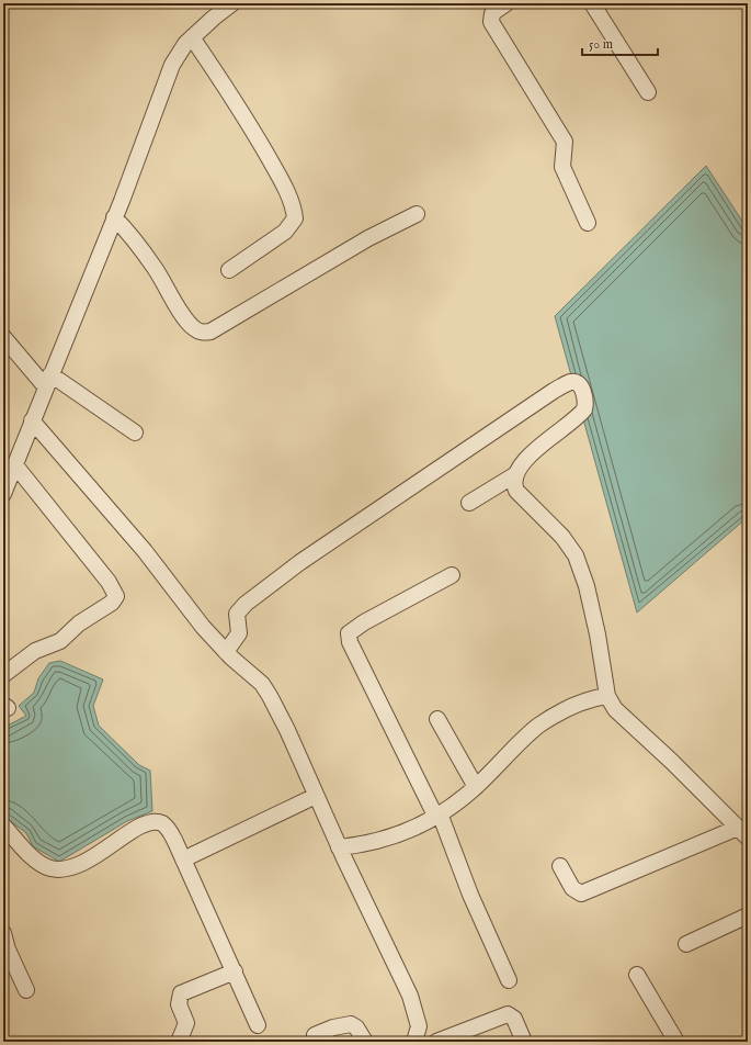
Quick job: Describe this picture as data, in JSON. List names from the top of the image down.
{
  "scale_bar": "50 m"
}
